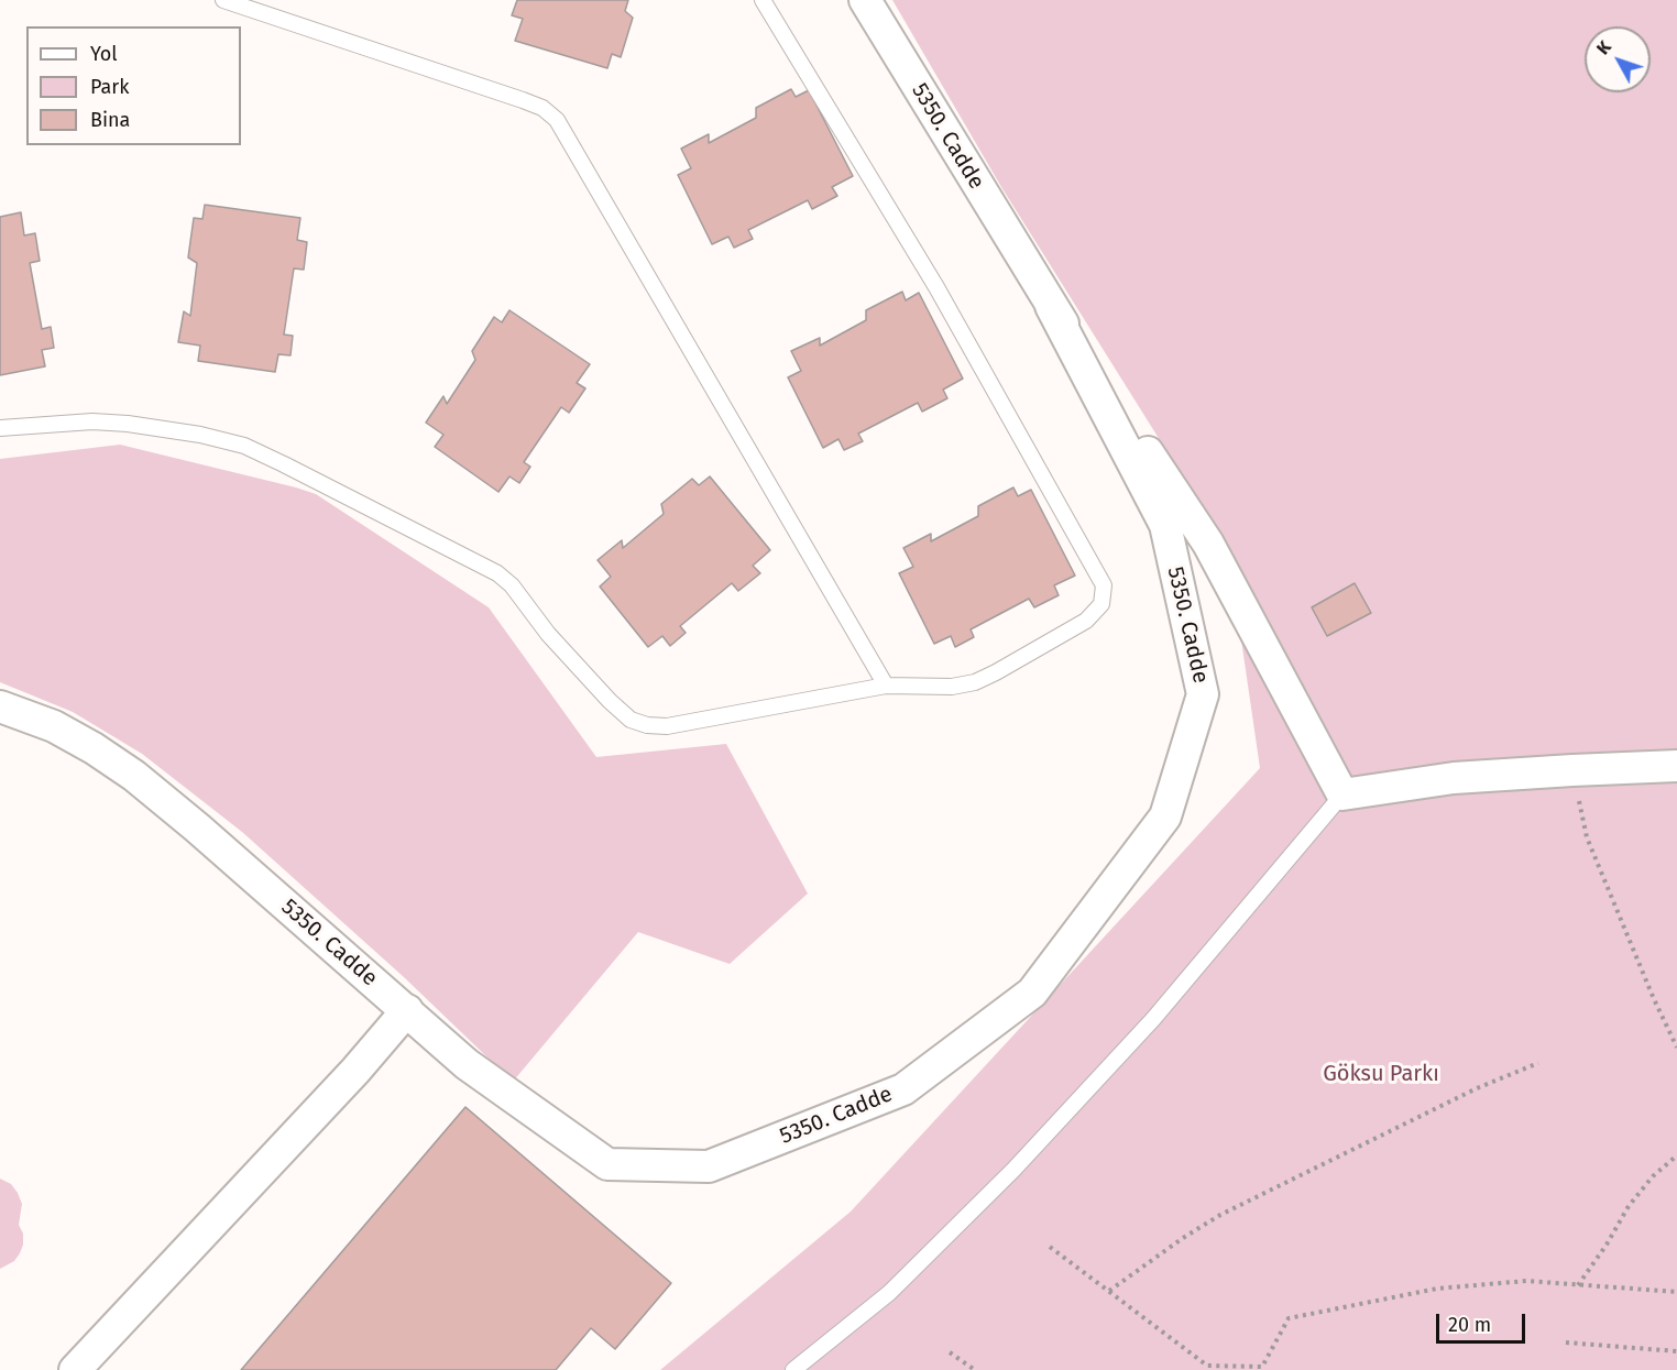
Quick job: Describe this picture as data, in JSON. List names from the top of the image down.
{
  "streets": {
    "street": ["5350. Cadde"]
  },
  "parks": ["Göksu Parkı"],
  "legend": ["Yol", "Park", "Bina"],
  "scale_bar": "20 m",
  "north": "top left"
}
